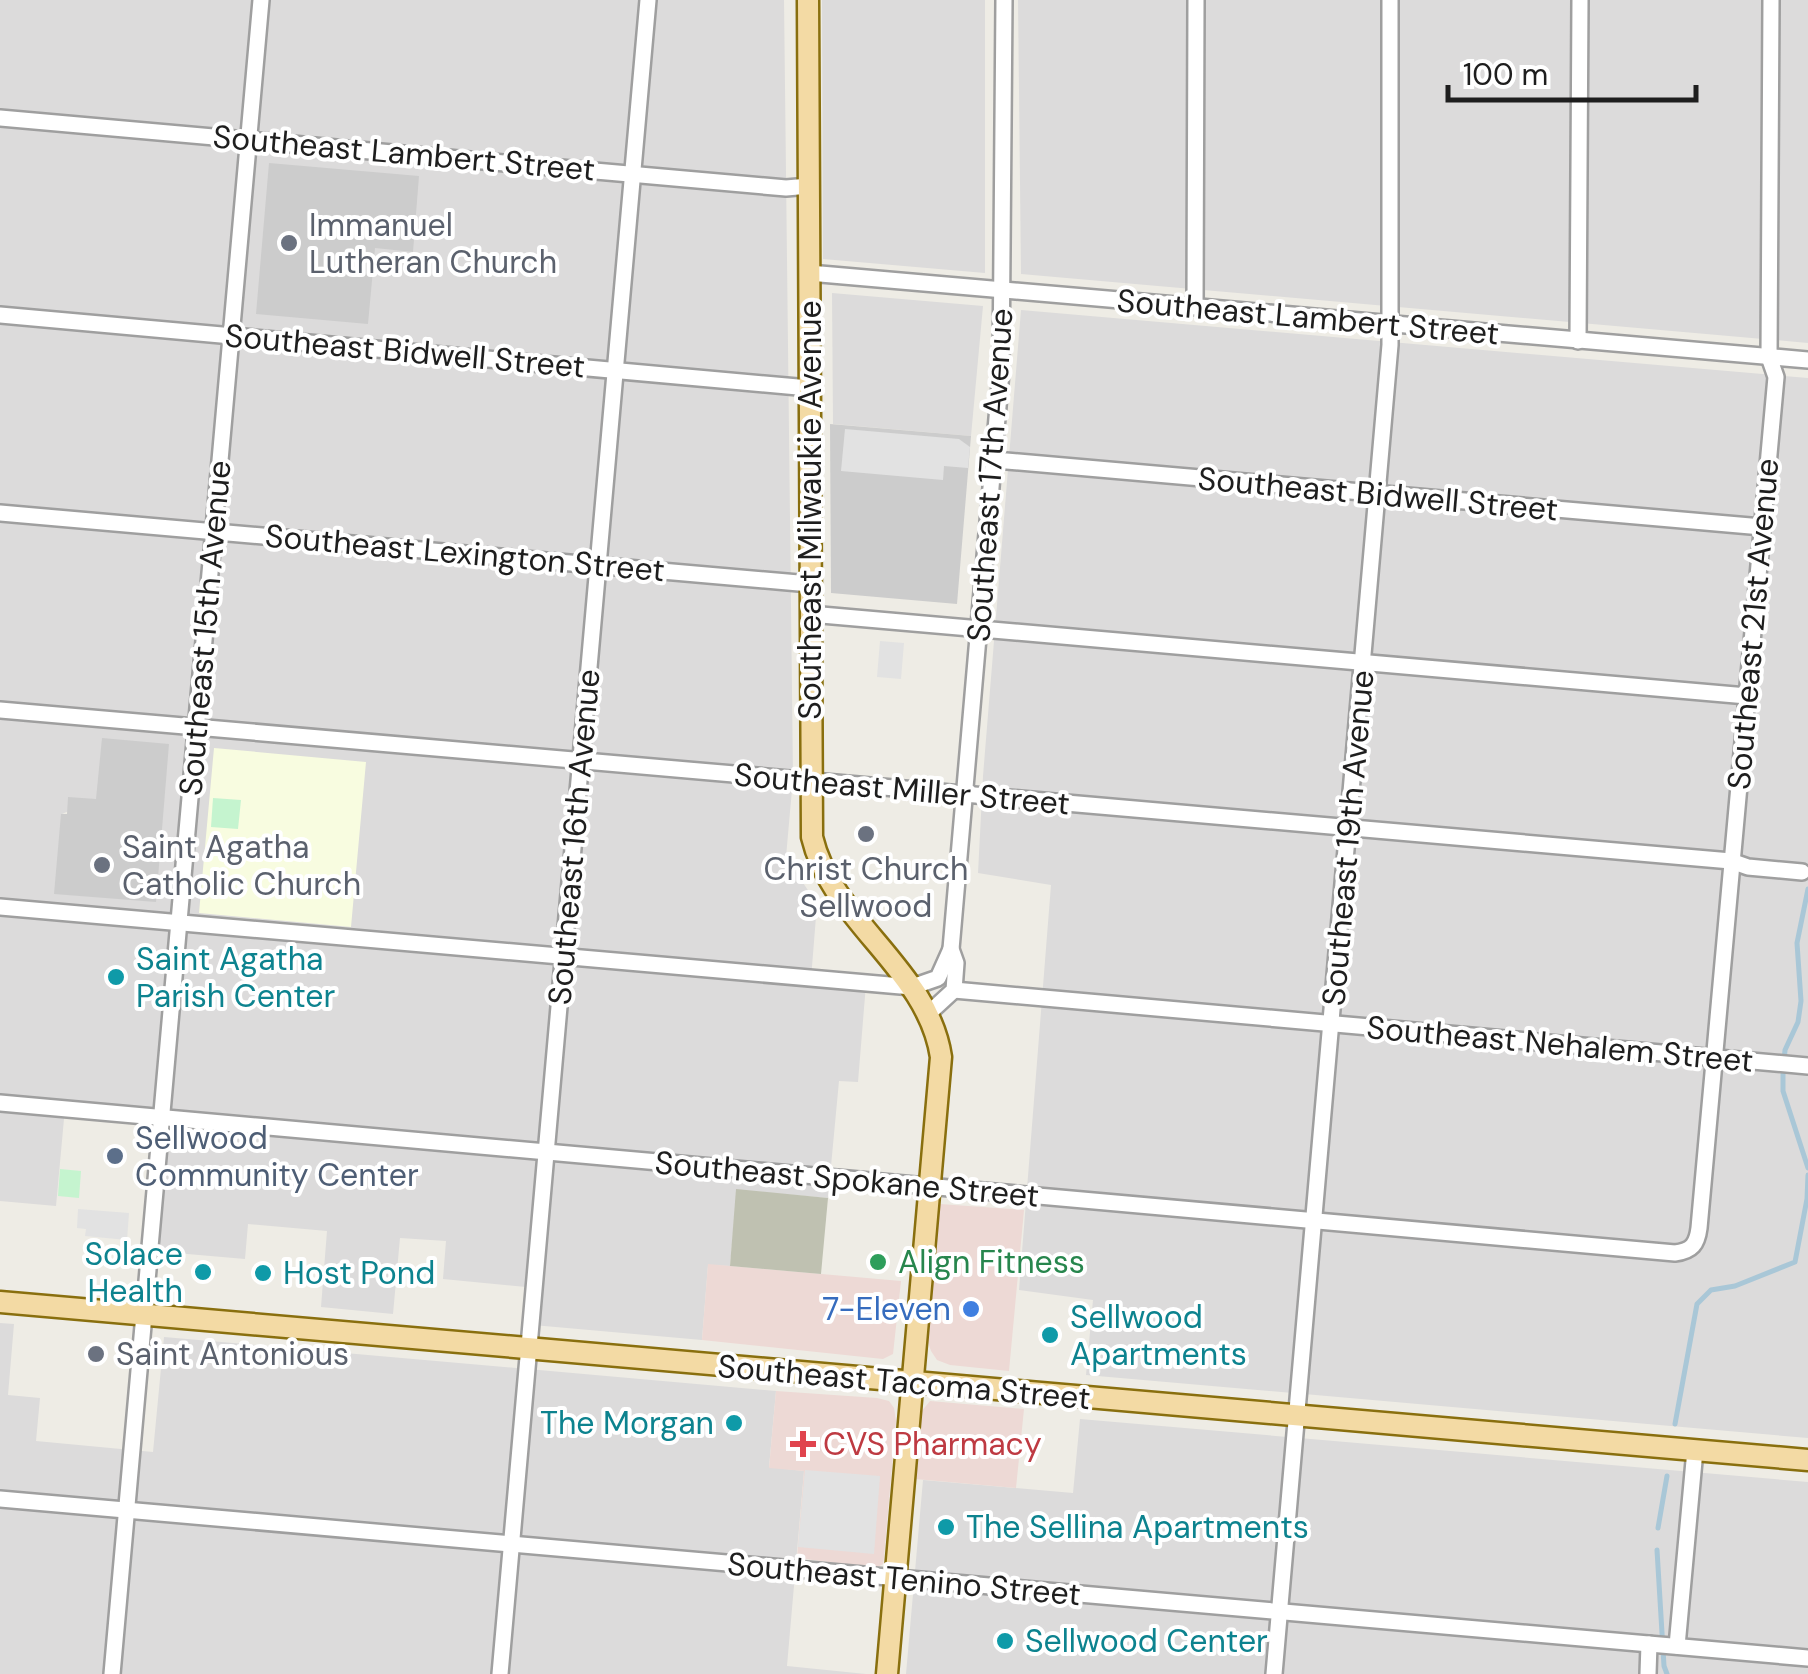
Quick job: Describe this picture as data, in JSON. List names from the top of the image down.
{
  "streets": {
    "main road": ["Southeast Milwaukie Avenue", "Southeast Tacoma Street"],
    "street": [
      "Southeast Lambert Street",
      "Southeast Bidwell Street",
      "Southeast 17th Avenue",
      "Southeast Lexington Street",
      "Southeast 21st Avenue",
      "Southeast 15th Avenue",
      "Southeast Miller Street",
      "Southeast 16th Avenue",
      "Southeast 19th Avenue",
      "Southeast Nehalem Street",
      "Southeast Spokane Street",
      "Southeast Tenino Street"
    ]
  },
  "crossings": [
    ["Southeast Lambert Street", "Southeast 17th Avenue"],
    ["Southeast Lambert Street", "Southeast Milwaukie Avenue"],
    ["Southeast Lambert Street", "Southeast 21st Avenue"],
    ["Southeast Lambert Street", "Southeast 15th Avenue"],
    ["Southeast Lambert Street", "Southeast 16th Avenue"],
    ["Southeast Lambert Street", "Southeast 19th Avenue"],
    ["Southeast Bidwell Street", "Southeast 17th Avenue"],
    ["Southeast Bidwell Street", "Southeast Milwaukie Avenue"],
    ["Southeast Bidwell Street", "Southeast 21st Avenue"],
    ["Southeast Bidwell Street", "Southeast 15th Avenue"],
    ["Southeast Bidwell Street", "Southeast 16th Avenue"],
    ["Southeast Bidwell Street", "Southeast 19th Avenue"],
    ["Southeast 17th Avenue", "Southeast Miller Street"],
    ["Southeast 17th Avenue", "Southeast Nehalem Street"],
    ["Southeast Milwaukie Avenue", "Southeast Lexington Street"],
    ["Southeast Milwaukie Avenue", "Southeast Miller Street"],
    ["Southeast Lexington Street", "Southeast 15th Avenue"],
    ["Southeast Lexington Street", "Southeast 16th Avenue"],
    ["Southeast 21st Avenue", "Southeast Miller Street"],
    ["Southeast 21st Avenue", "Southeast Nehalem Street"],
    ["Southeast 21st Avenue", "Southeast Spokane Street"],
    ["Southeast 15th Avenue", "Southeast Miller Street"],
    ["Southeast 15th Avenue", "Southeast Spokane Street"],
    ["Southeast 15th Avenue", "Southeast Tacoma Street"],
    ["Southeast 15th Avenue", "Southeast Tenino Street"],
    ["Southeast Miller Street", "Southeast 16th Avenue"],
    ["Southeast Miller Street", "Southeast 19th Avenue"],
    ["Southeast 16th Avenue", "Southeast Spokane Street"],
    ["Southeast 16th Avenue", "Southeast Tacoma Street"],
    ["Southeast 16th Avenue", "Southeast Tenino Street"],
    ["Southeast 19th Avenue", "Southeast Nehalem Street"],
    ["Southeast 19th Avenue", "Southeast Spokane Street"],
    ["Southeast 19th Avenue", "Southeast Tacoma Street"],
    ["Southeast 19th Avenue", "Southeast Tenino Street"]
  ],
  "places": {
    "other": [
      "Immanuel Lutheran Church",
      "Christ Church Sellwood",
      "Saint Agatha Catholic Church",
      "Saint Agatha Parish Center",
      "Sellwood Community Center",
      "Align Fitness",
      "Solace Health",
      "Host Pond",
      "7-Eleven",
      "Sellwood Apartments",
      "Saint Antonious",
      "The Morgan",
      "The Sellina Apartments",
      "Sellwood Center"
    ],
    "health": ["CVS Pharmacy"]
  },
  "scale_bar": "100 m"
}
